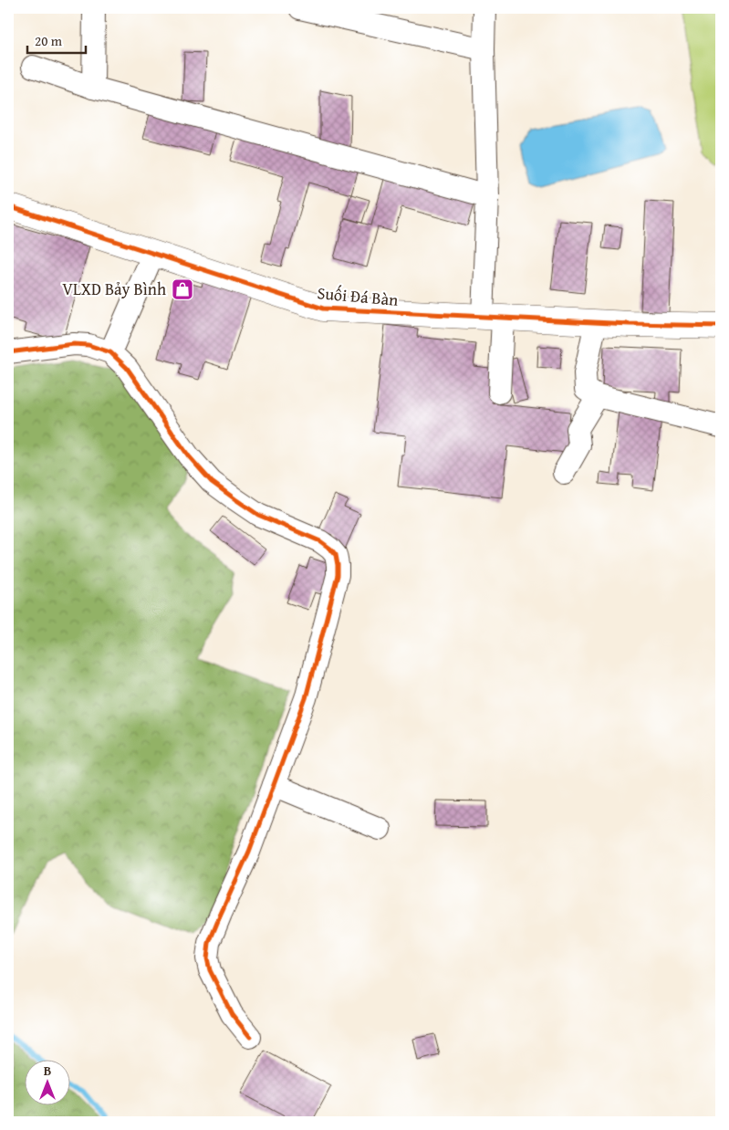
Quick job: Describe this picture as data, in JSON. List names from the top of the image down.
{
  "streets": {
    "street": ["Suối Đá Bàn"]
  },
  "places": {
    "shop": ["VLXD Bảy Bình"]
  },
  "scale_bar": "20 m",
  "north": "top"
}
